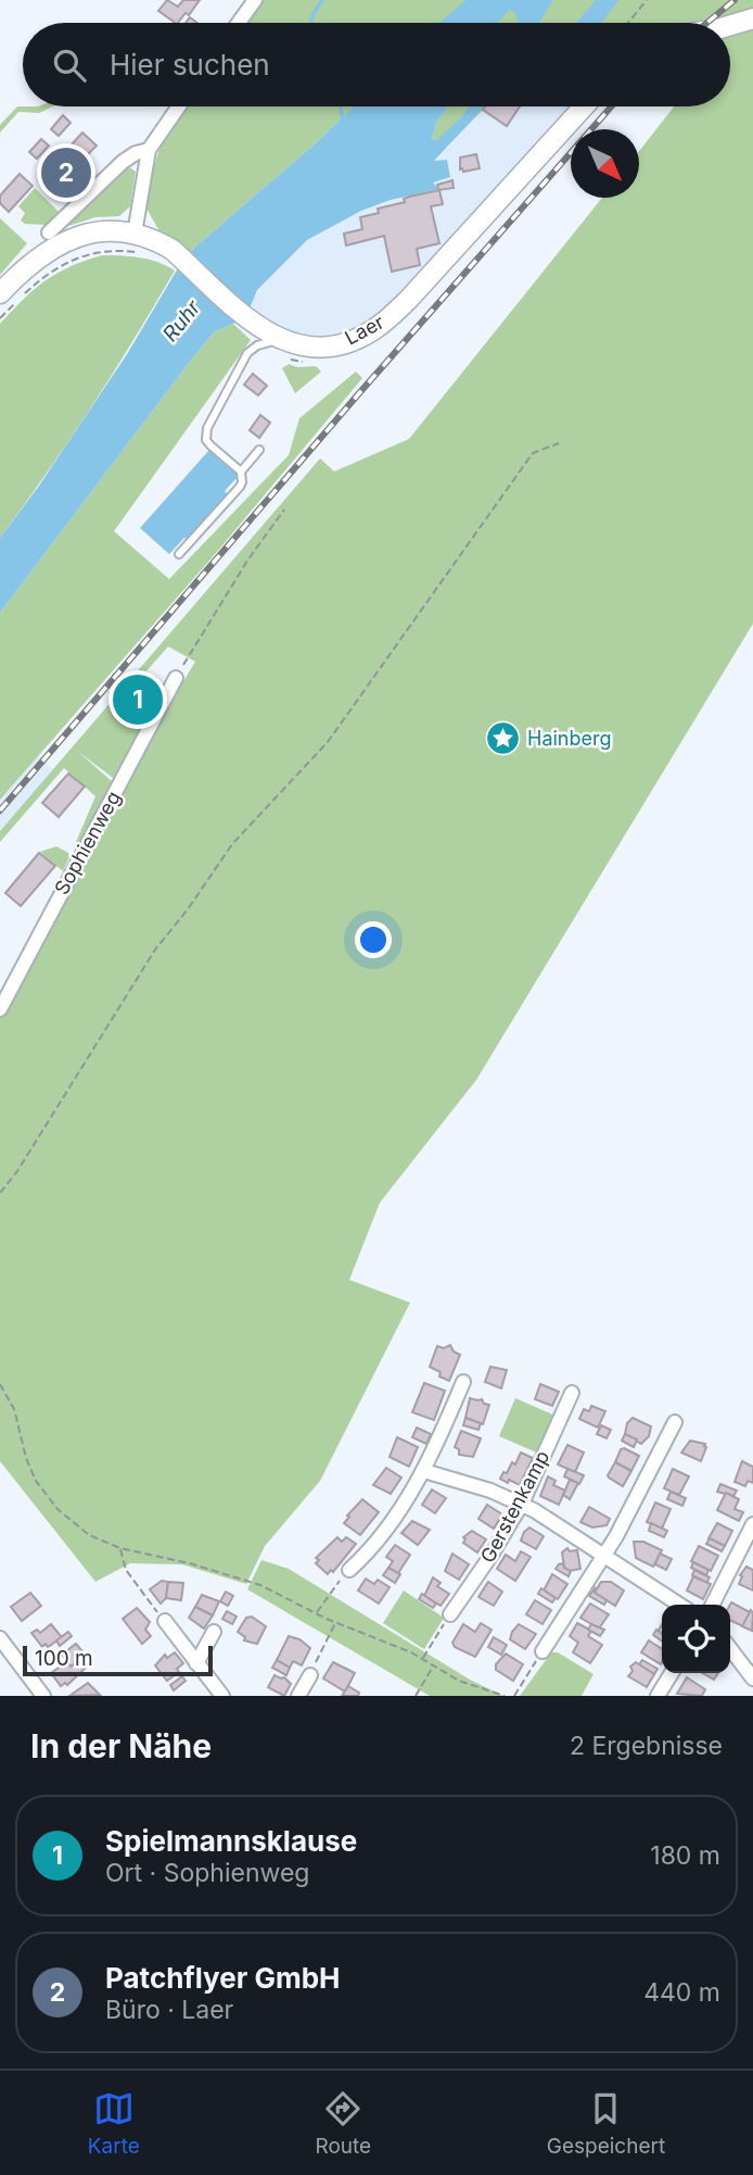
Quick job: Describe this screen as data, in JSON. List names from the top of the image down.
{
  "streets": {
    "main road": ["Laer"],
    "street": ["Sophienweg", "Gerstenkamp"]
  },
  "water": ["Ruhr"],
  "places": {
    "place": ["Hainberg"]
  },
  "scale_bar": "100 m",
  "north": "bottom right",
  "page": {
    "search": "Hier suchen",
    "pins": ["2", "1"],
    "scale": "100 m",
    "heading": ["In der Nähe", "2 Ergebnisse"],
    "list": [
      {
        "mark": "1",
        "name": "Spielmannsklause",
        "note": "Ort · Sophienweg",
        "value": "180 m"
      },
      {
        "mark": "2",
        "name": "Patchflyer GmbH",
        "note": "Büro · Laer",
        "value": "440 m"
      }
    ],
    "nav": ["Karte", "Route", "Gespeichert"]
  }
}
